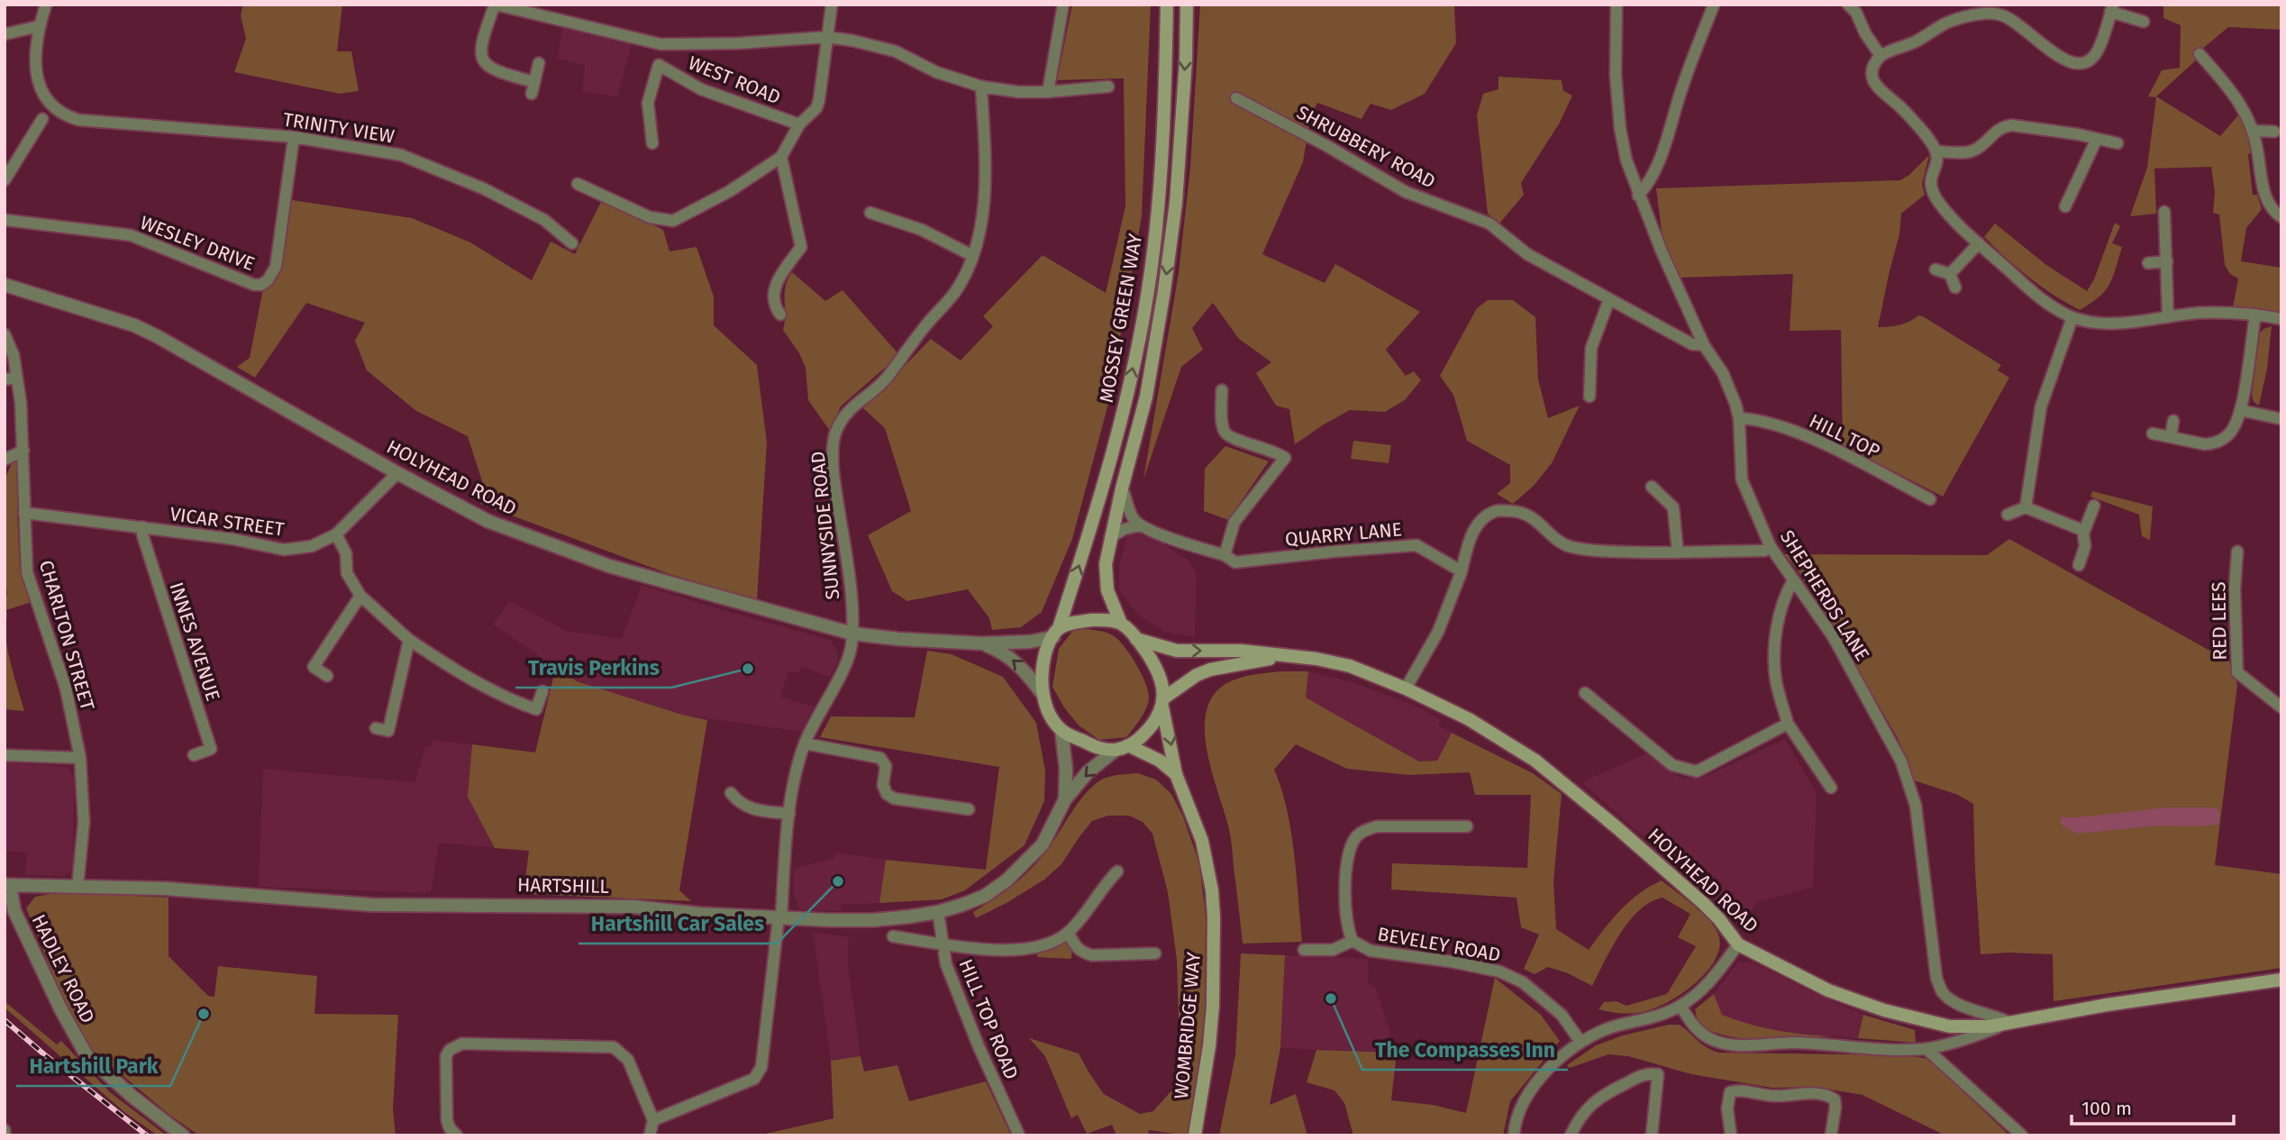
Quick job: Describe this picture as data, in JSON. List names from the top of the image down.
{
  "streets": {
    "main road": ["MOSSEY GREEN WAY", "HOLYHEAD ROAD", "WOMBRIDGE WAY"],
    "street": [
      "WEST ROAD",
      "TRINITY VIEW",
      "SHRUBBERY ROAD",
      "WESLEY DRIVE",
      "HILL TOP",
      "VICAR STREET",
      "SUNNYSIDE ROAD",
      "QUARRY LANE",
      "SHEPHERDS LANE",
      "RED LEES",
      "CHARLTON STREET",
      "INNES AVENUE",
      "HARTSHILL",
      "BEVELEY ROAD",
      "HADLEY ROAD",
      "HILL TOP ROAD"
    ]
  },
  "crossings": [
    ["TRINITY VIEW", "WESLEY DRIVE"],
    ["SHRUBBERY ROAD", "SHEPHERDS LANE"],
    ["MOSSEY GREEN WAY", "HOLYHEAD ROAD"],
    ["MOSSEY GREEN WAY", "HARTSHILL"],
    ["MOSSEY GREEN WAY", "WOMBRIDGE WAY"],
    ["HILL TOP", "SHEPHERDS LANE"],
    ["HOLYHEAD ROAD", "VICAR STREET"],
    ["HOLYHEAD ROAD", "SUNNYSIDE ROAD"],
    ["HOLYHEAD ROAD", "SHEPHERDS LANE"],
    ["HOLYHEAD ROAD", "HARTSHILL"],
    ["HOLYHEAD ROAD", "WOMBRIDGE WAY"],
    ["VICAR STREET", "CHARLTON STREET"],
    ["VICAR STREET", "INNES AVENUE"],
    ["SUNNYSIDE ROAD", "HARTSHILL"],
    ["CHARLTON STREET", "HARTSHILL"],
    ["HARTSHILL", "HADLEY ROAD"],
    ["HARTSHILL", "HILL TOP ROAD"],
    ["HARTSHILL", "WOMBRIDGE WAY"]
  ],
  "places": [
    "Travis Perkins",
    "Hartshill Car Sales",
    "The Compasses Inn",
    "Hartshill Park"
  ],
  "scale_bar": "100 m"
}
